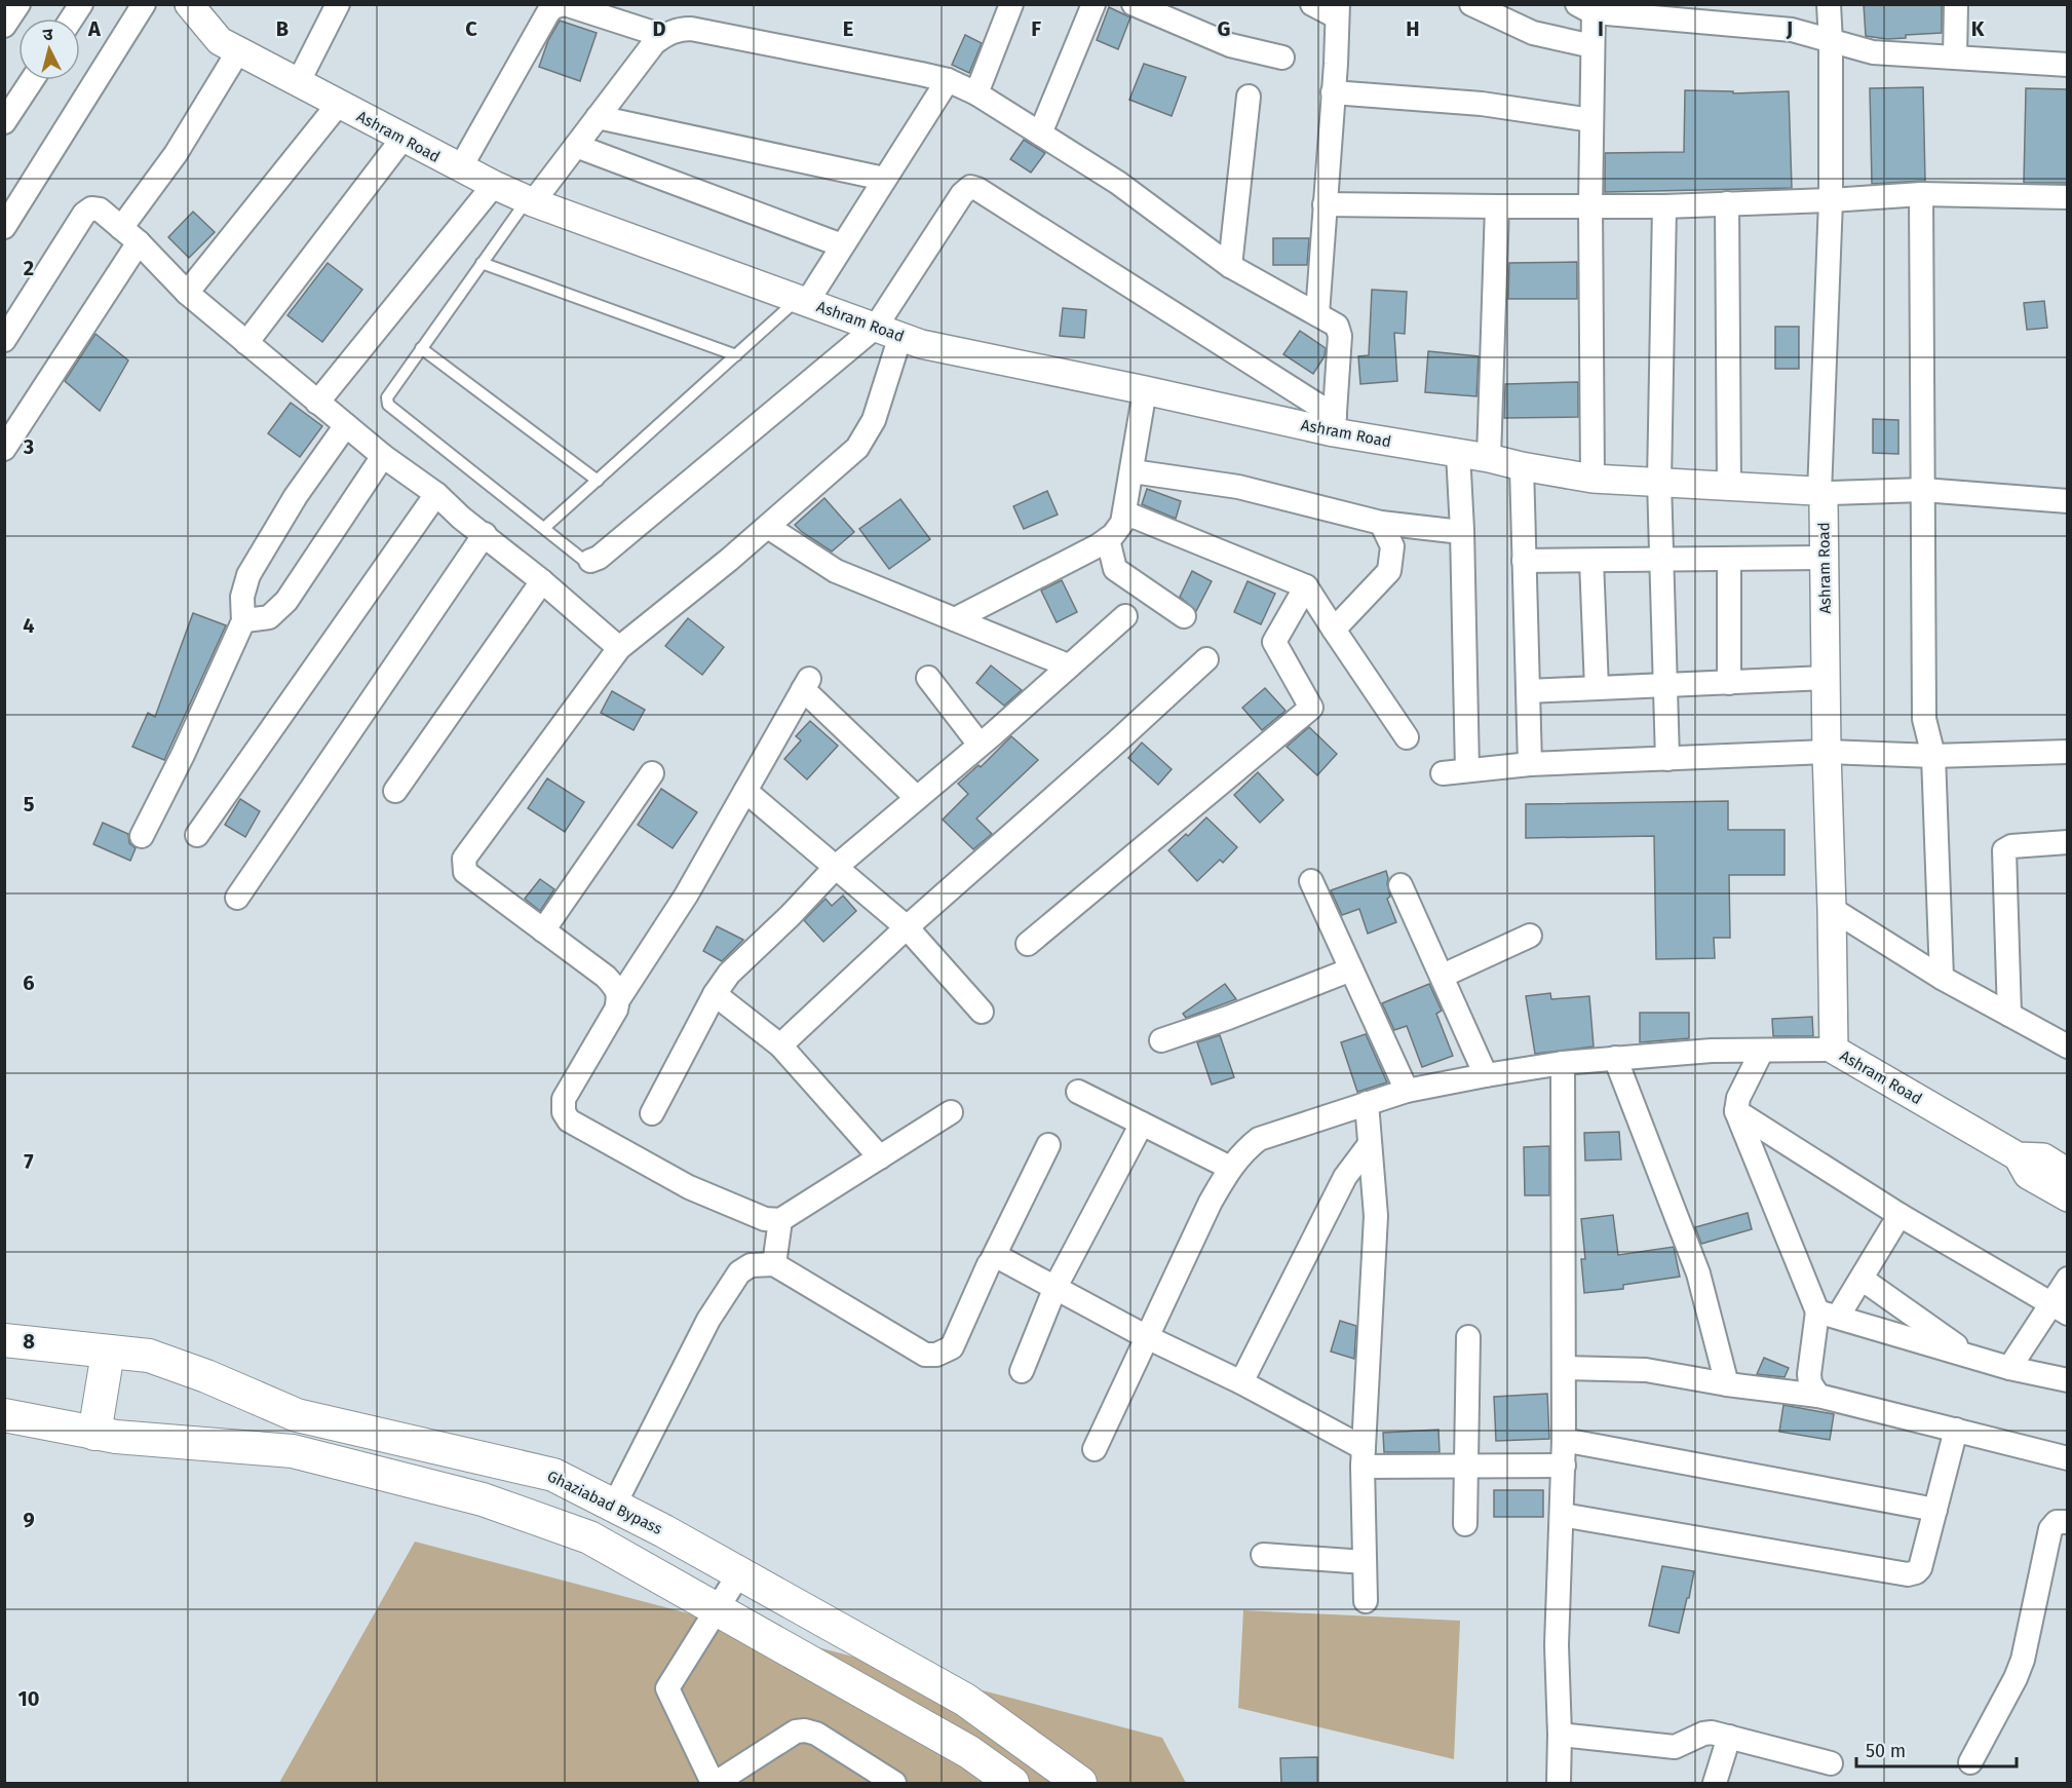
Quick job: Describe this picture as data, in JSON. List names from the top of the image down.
{
  "streets": {
    "main road": ["Ghaziabad Bypass"],
    "street": ["Ashram Road"]
  },
  "scale_bar": "50 m",
  "north": "top",
  "grid": {
    "columns": [
      "A",
      "B",
      "C",
      "D",
      "E",
      "F",
      "G",
      "H",
      "I",
      "J",
      "K"
    ],
    "rows": [
      "2",
      "3",
      "4",
      "5",
      "6",
      "7",
      "8",
      "9",
      "10"
    ]
  }
}
